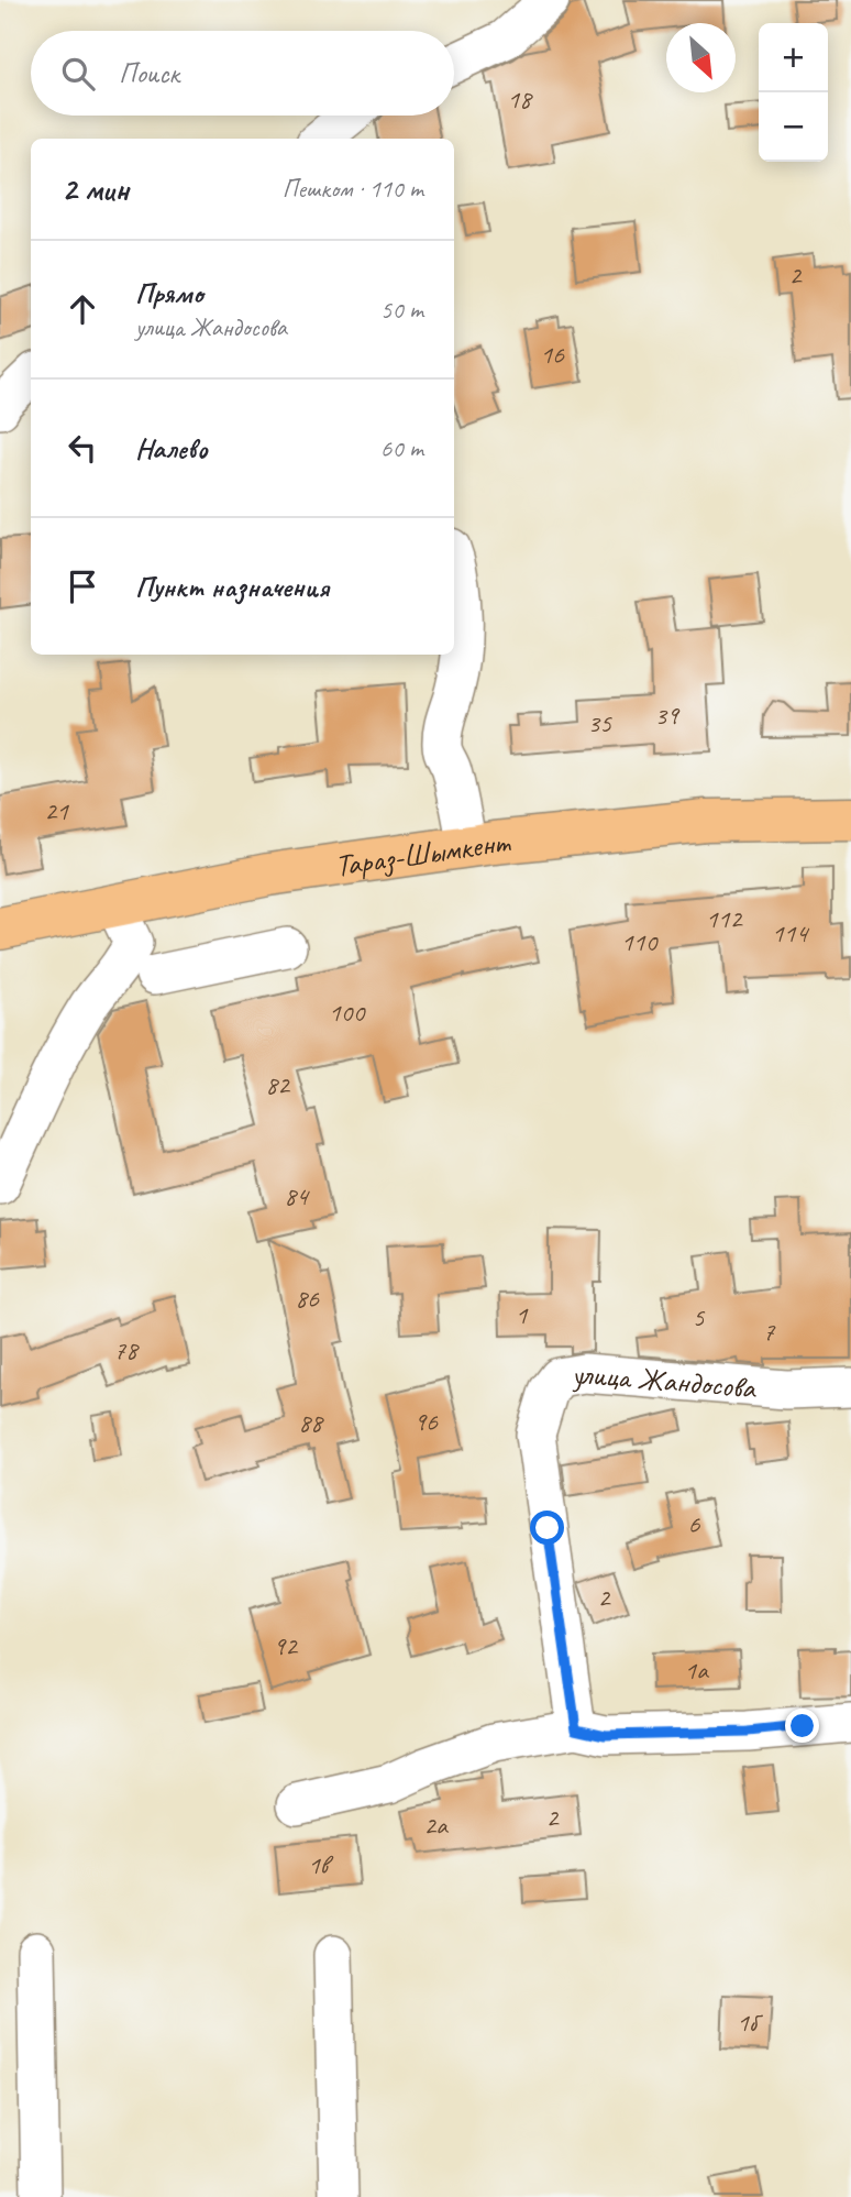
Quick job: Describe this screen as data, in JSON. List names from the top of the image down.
{
  "streets": {
    "main road": ["Тараз-Шымкент"],
    "street": ["улица Жандосова"]
  },
  "house_numbers": [
    "18",
    "2",
    "16",
    "39",
    "35",
    "21",
    "112",
    "114",
    "110",
    "100",
    "82",
    "84",
    "86",
    "1",
    "5",
    "7",
    "78",
    "96",
    "88",
    "6",
    "2",
    "92",
    "1а",
    "2",
    "2а",
    "1в",
    "1б"
  ],
  "north": "bottom right",
  "page": {
    "map_buttons": ["+", "−"],
    "search": "Поиск",
    "heading": ["2 мин", "Пешком · 110 m"],
    "list": [
      ["Прямо", "улица Жандосова", "50 m"],
      ["Налево", "60 m"],
      "Пункт назначения"
    ]
  }
}
